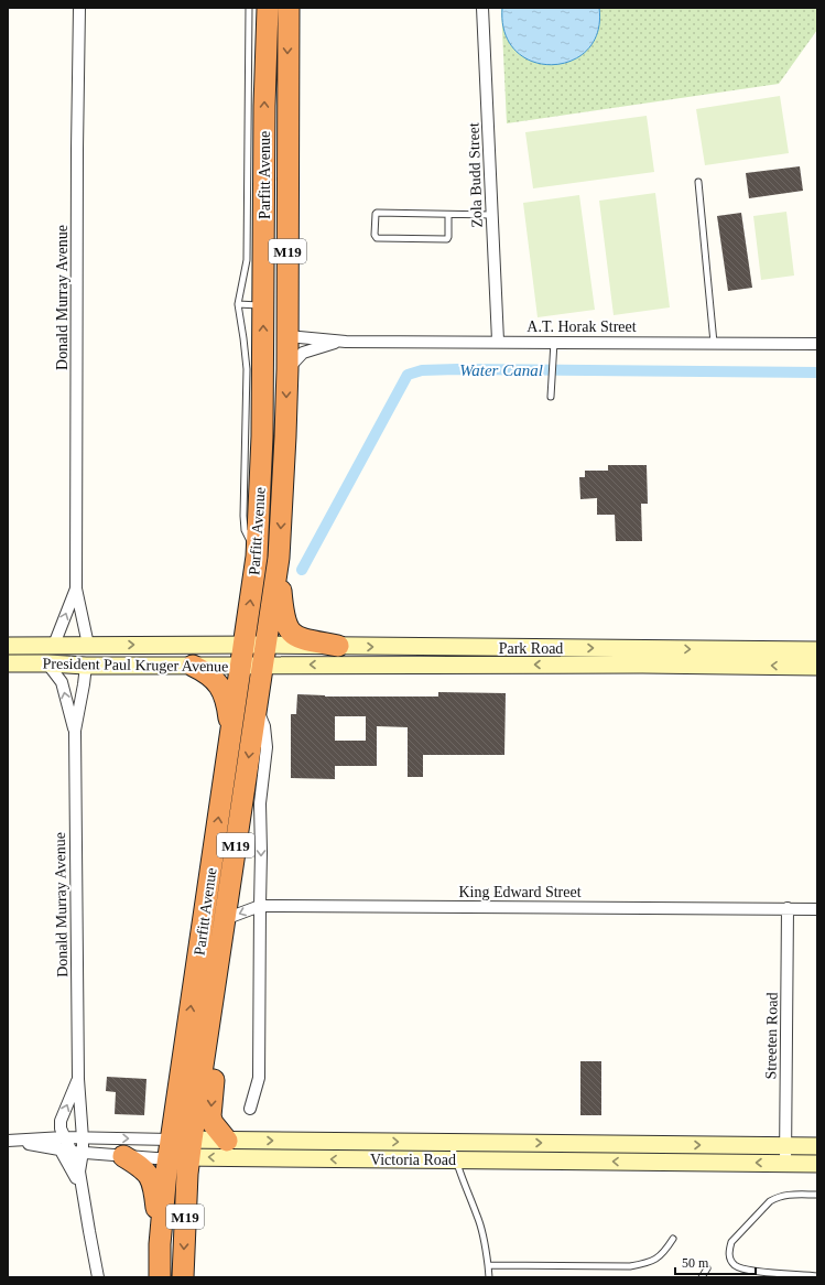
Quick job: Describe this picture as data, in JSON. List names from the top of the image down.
{
  "streets": {
    "highway": ["Parfitt Avenue", "M19"],
    "street": [
      "Zola Budd Street",
      "Donald Murray Avenue",
      "A.T. Horak Street",
      "Park Road",
      "President Paul Kruger Avenue",
      "King Edward Street",
      "Streeten Road",
      "Victoria Road"
    ]
  },
  "crossings": [
    ["Parfitt Avenue", "M19"],
    ["Parfitt Avenue", "A.T. Horak Street"],
    ["Parfitt Avenue", "Park Road"],
    ["Parfitt Avenue", "President Paul Kruger Avenue"],
    ["Parfitt Avenue", "King Edward Street"],
    ["Parfitt Avenue", "Victoria Road"],
    ["Zola Budd Street", "A.T. Horak Street"],
    ["M19", "Victoria Road"],
    ["Donald Murray Avenue", "President Paul Kruger Avenue"],
    ["Donald Murray Avenue", "Victoria Road"],
    ["Park Road", "President Paul Kruger Avenue"],
    ["King Edward Street", "Streeten Road"],
    ["Streeten Road", "Victoria Road"]
  ],
  "water": ["Water Canal"],
  "scale_bar": "50 m"
}
